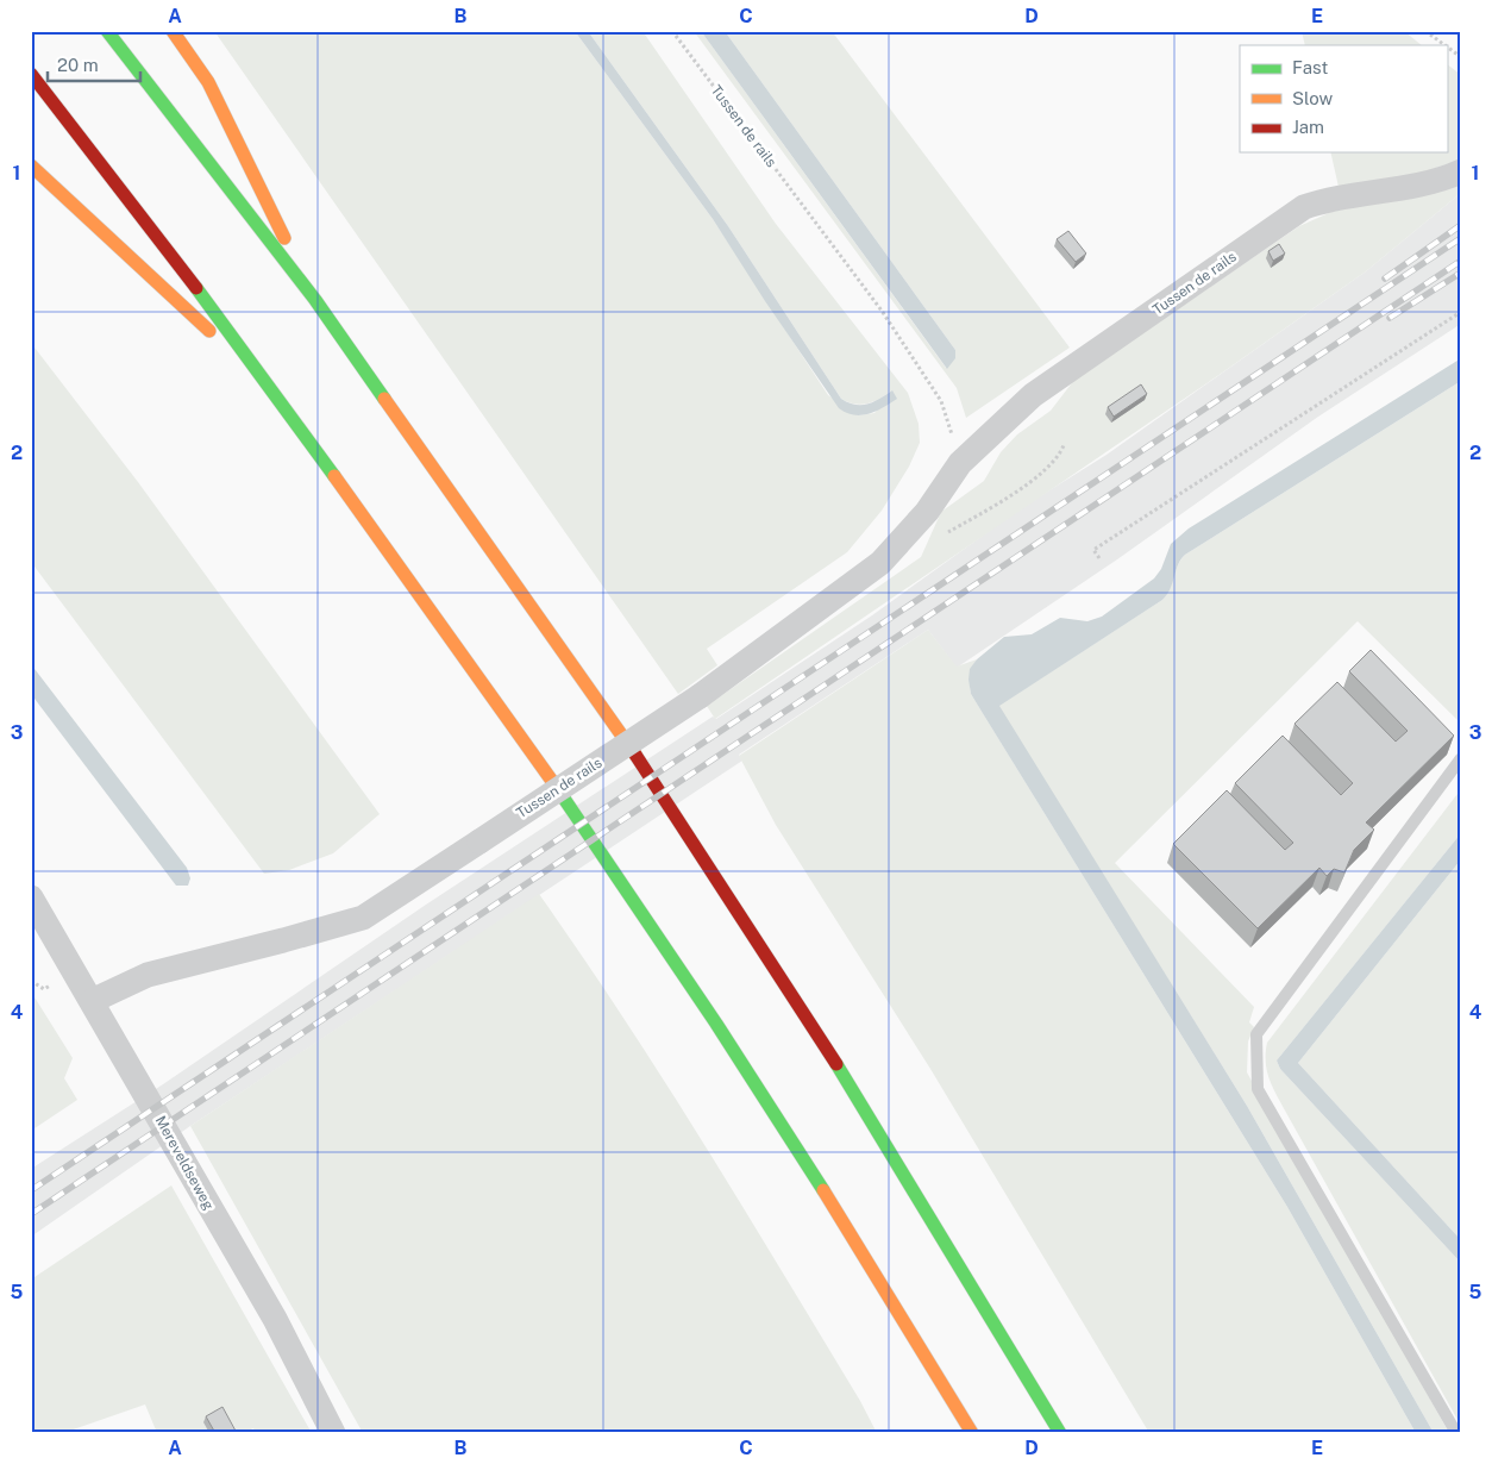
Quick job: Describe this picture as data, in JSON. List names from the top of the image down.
{
  "streets": {
    "street": ["Tussen de rails", "Mereveldseweg"]
  },
  "crossings": [
    ["Tussen de rails", "Mereveldseweg"]
  ],
  "legend": ["Fast", "Slow", "Jam"],
  "scale_bar": "20 m",
  "grid": {
    "columns": [
      "A",
      "B",
      "C",
      "D",
      "E"
    ],
    "rows": [
      "1",
      "2",
      "3",
      "4",
      "5"
    ]
  }
}
